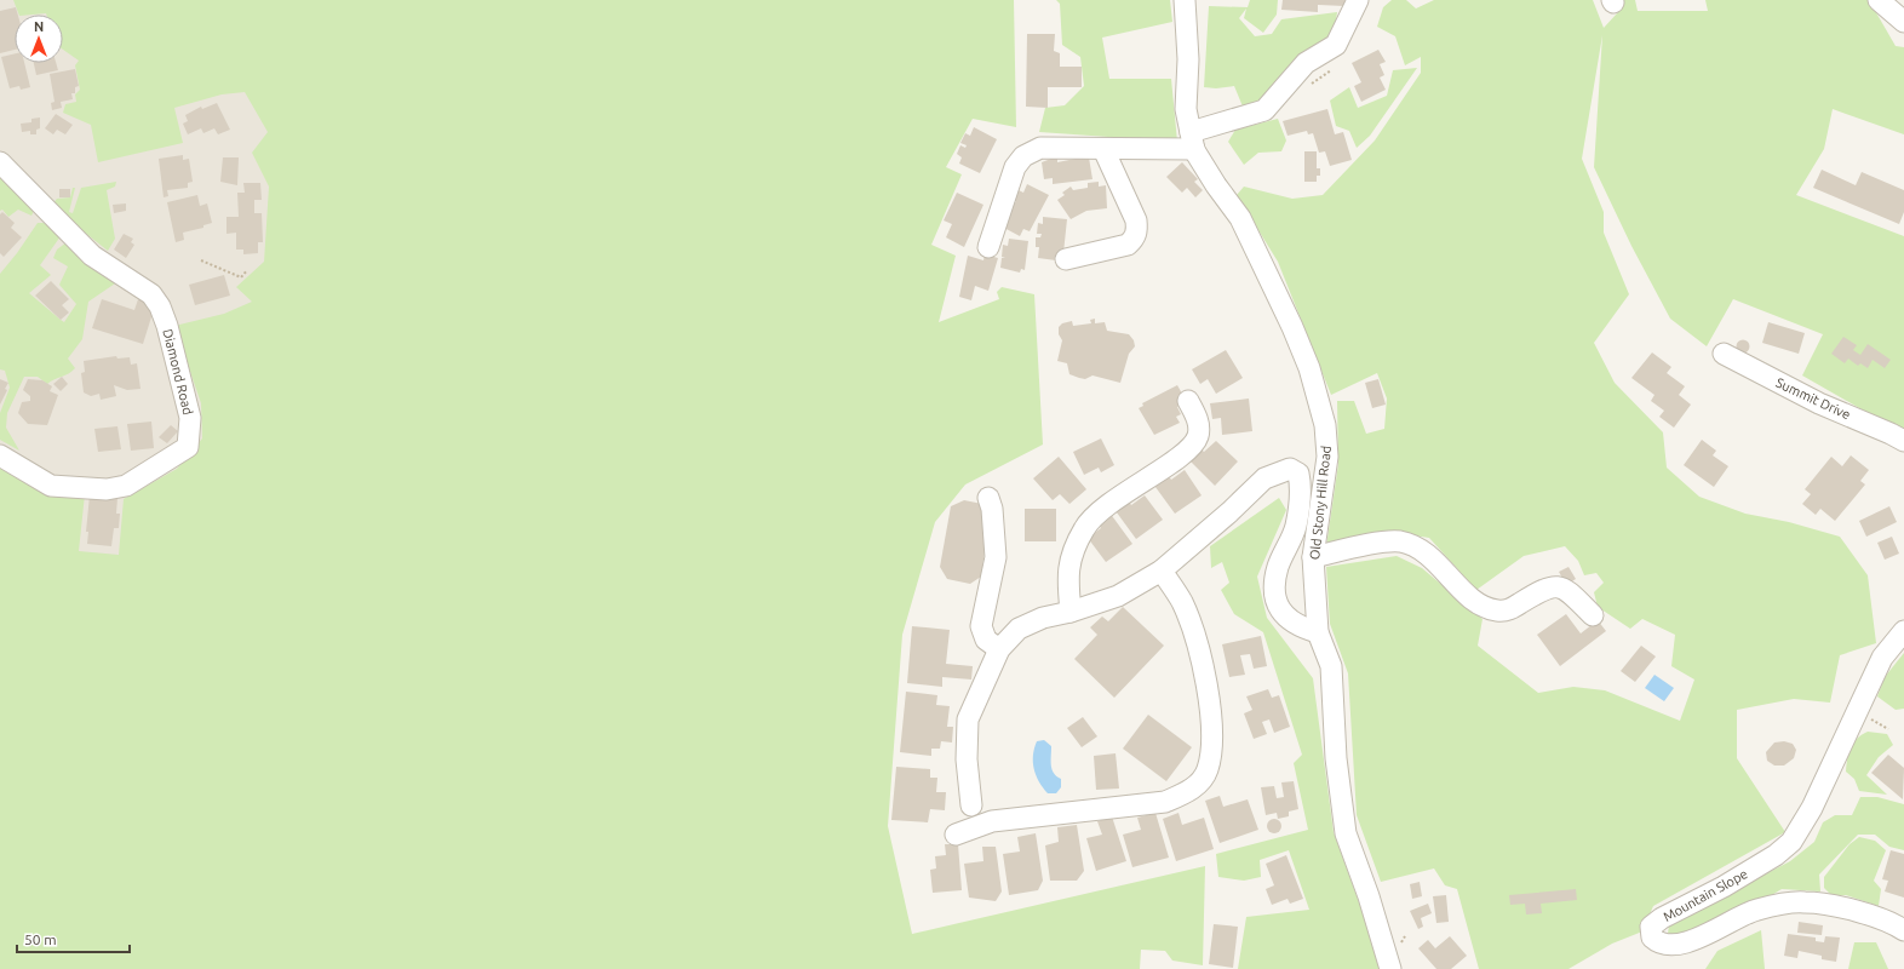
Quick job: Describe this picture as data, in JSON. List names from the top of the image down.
{
  "streets": {
    "street": [
      "Diamond Road",
      "Summit Drive",
      "Old Stony Hill Road",
      "Mountain Slope"
    ]
  },
  "scale_bar": "50 m",
  "north": "top"
}
